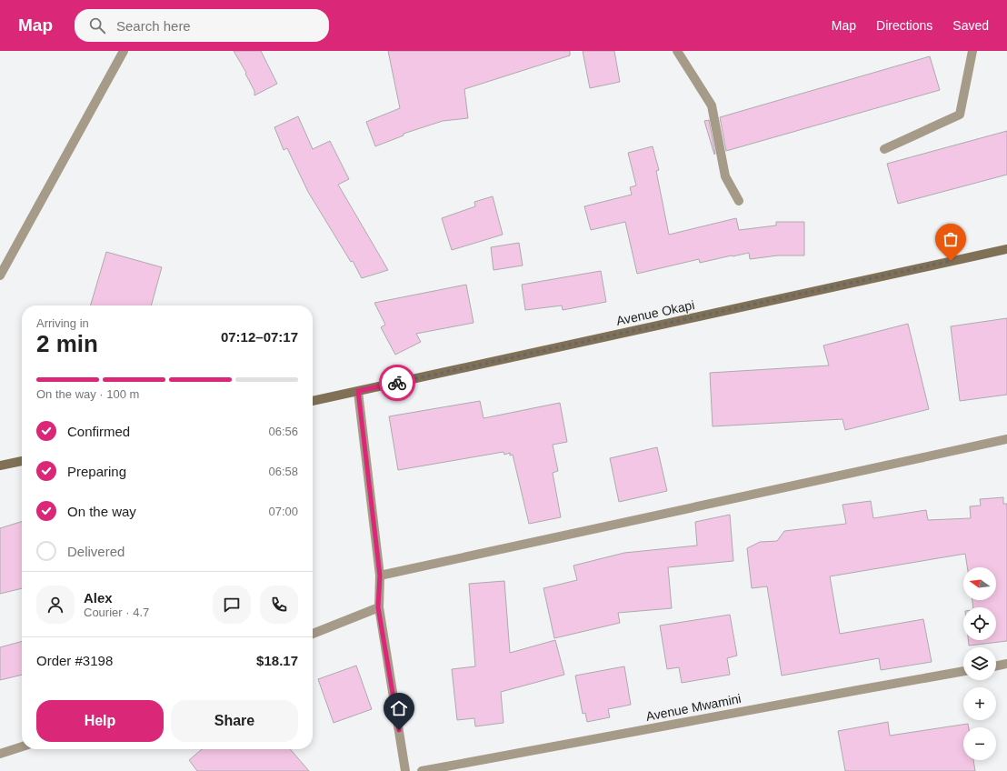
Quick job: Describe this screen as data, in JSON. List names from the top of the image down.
{
  "streets": {
    "street": ["Avenue Okapi", "Avenue Mwamini"]
  },
  "north": "left",
  "page": {
    "header": "Map",
    "search": "Search here",
    "nav": ["Map", "Directions", "Saved"],
    "heading": ["2 min", "Arriving in", "07:12–07:17"],
    "panel": [
      "Alex",
      "Courier · 4.7",
      "Order #3198",
      "$18.17"
    ],
    "bar": "On the way · 100 m",
    "list": [
      ["Confirmed", "06:56"],
      ["Preparing", "06:58"],
      ["On the way", "07:00"],
      "Delivered"
    ],
    "map_buttons": ["+", "−"],
    "buttons": ["Help", "Share"]
  }
}
